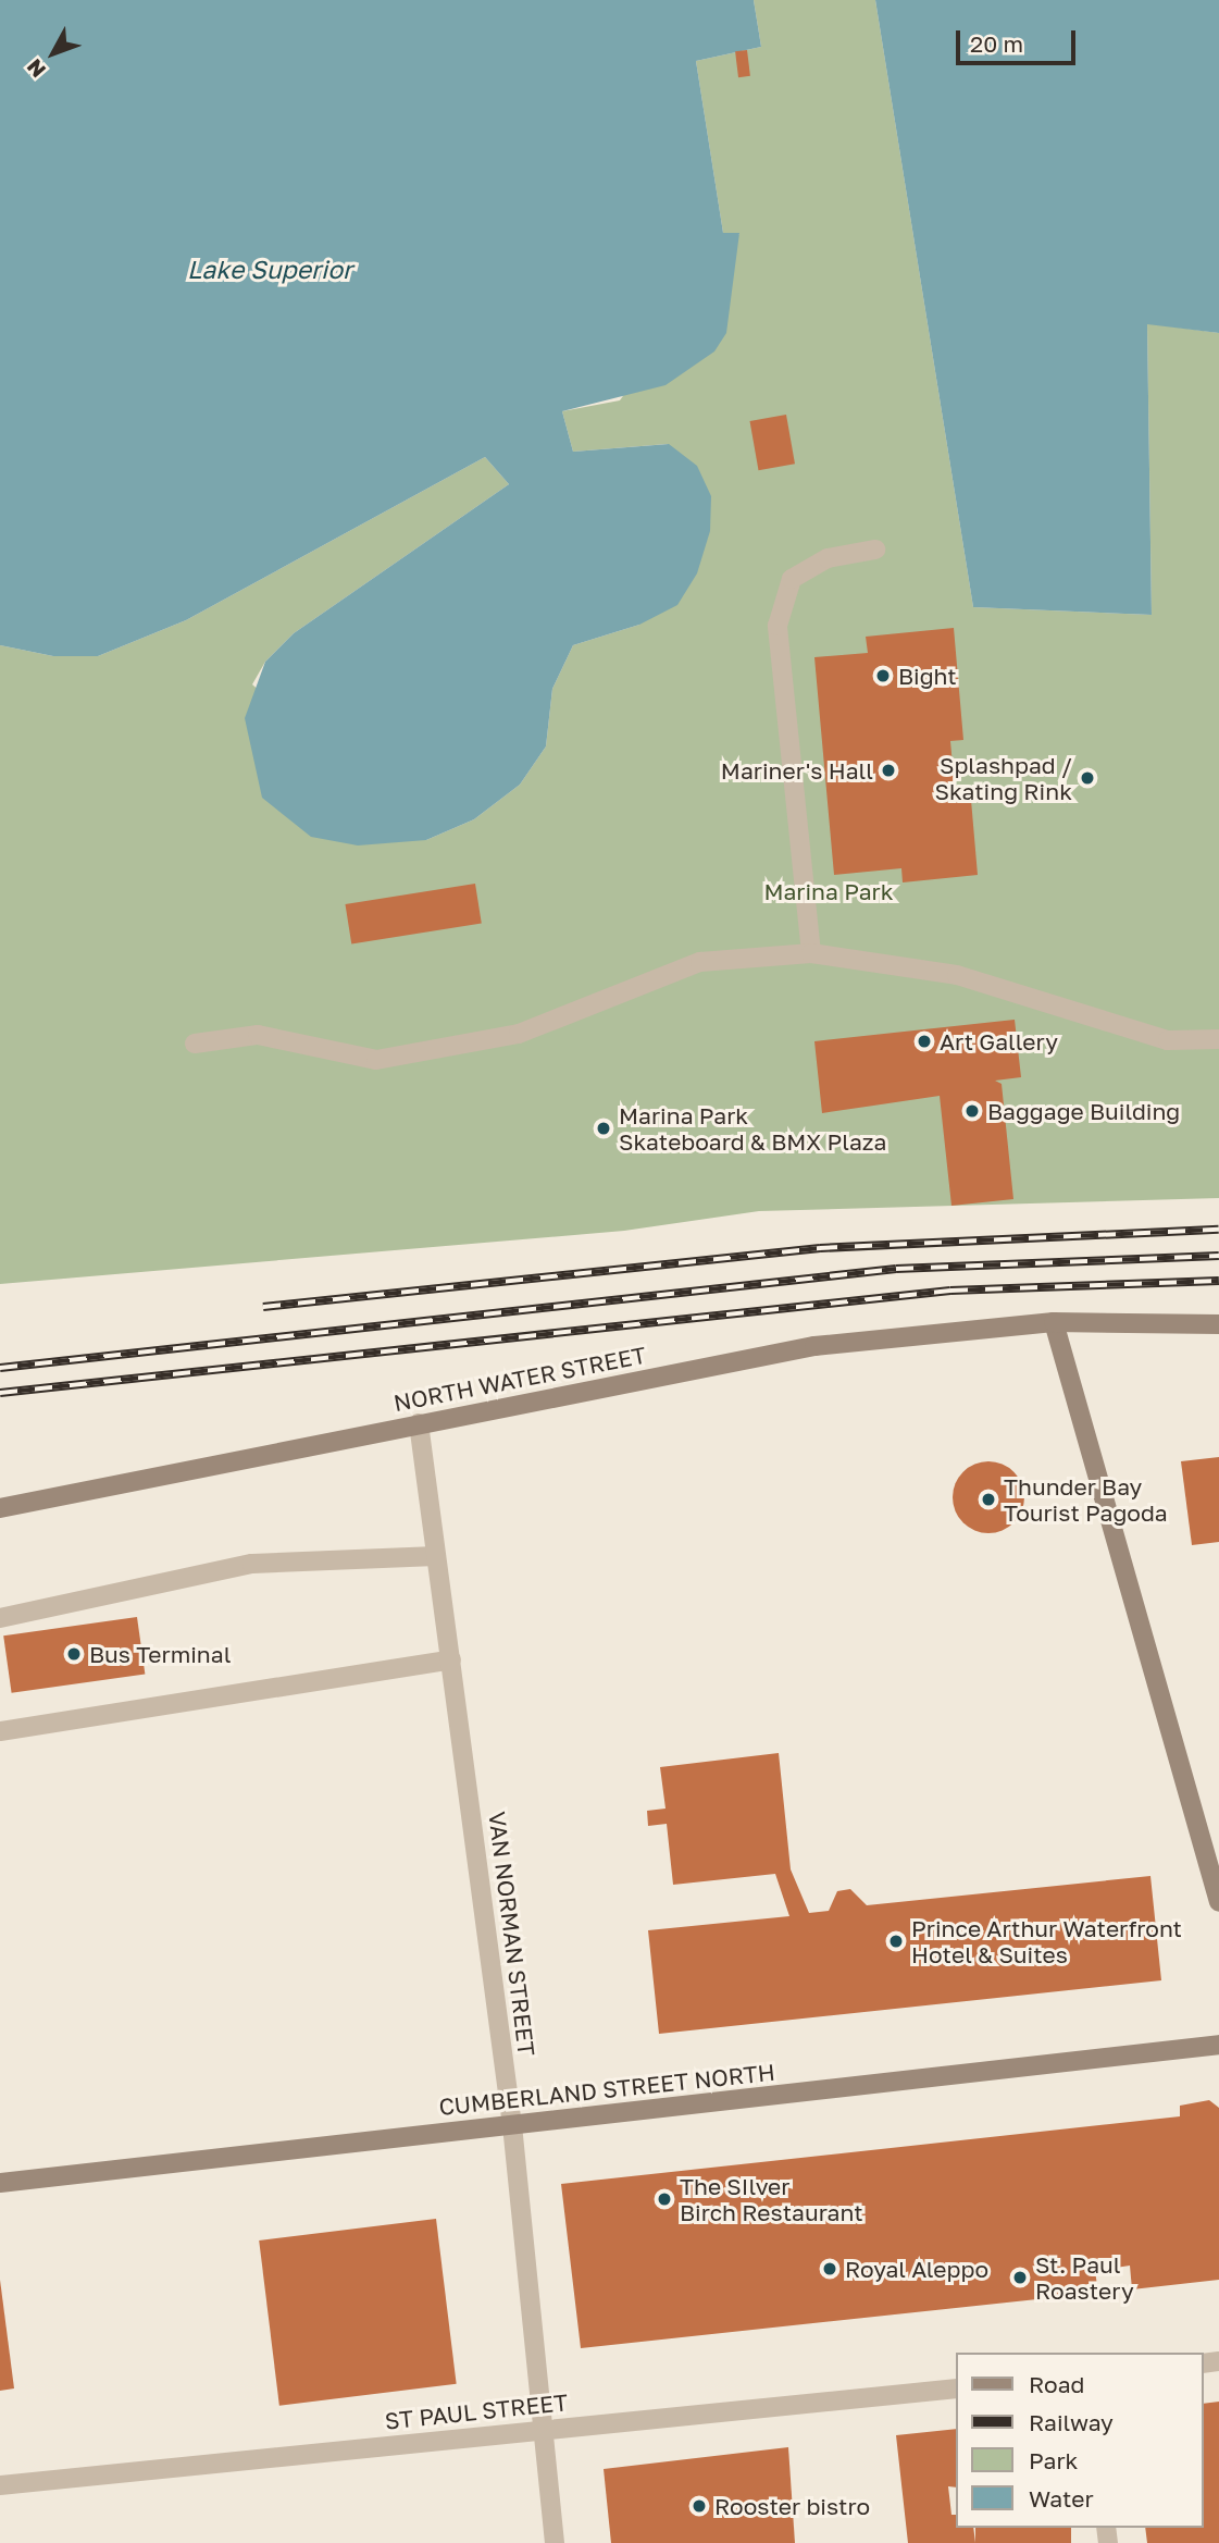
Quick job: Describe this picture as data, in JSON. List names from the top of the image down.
{
  "streets": {
    "main road": ["NORTH WATER STREET", "CUMBERLAND STREET NORTH"],
    "street": ["VAN NORMAN STREET", "ST PAUL STREET"]
  },
  "crossings": [
    ["NORTH WATER STREET", "VAN NORMAN STREET"],
    ["VAN NORMAN STREET", "CUMBERLAND STREET NORTH"],
    ["VAN NORMAN STREET", "ST PAUL STREET"]
  ],
  "water": ["Lake Superior"],
  "parks": ["Marina Park"],
  "places": [
    "Bight",
    "Mariner's Hall",
    "Splashpad / Skating Rink",
    "Art Gallery",
    "Baggage Building",
    "Marina Park Skateboard & BMX Plaza",
    "Thunder Bay Tourist Pagoda",
    "Bus Terminal",
    "Prince Arthur Waterfront Hotel & Suites",
    "The SIlver Birch Restaurant",
    "Royal Aleppo",
    "St. Paul Roastery",
    "Rooster bistro"
  ],
  "legend": [
    "Road",
    "Railway",
    "Park",
    "Water"
  ],
  "scale_bar": "20 m",
  "north": "bottom left"
}
